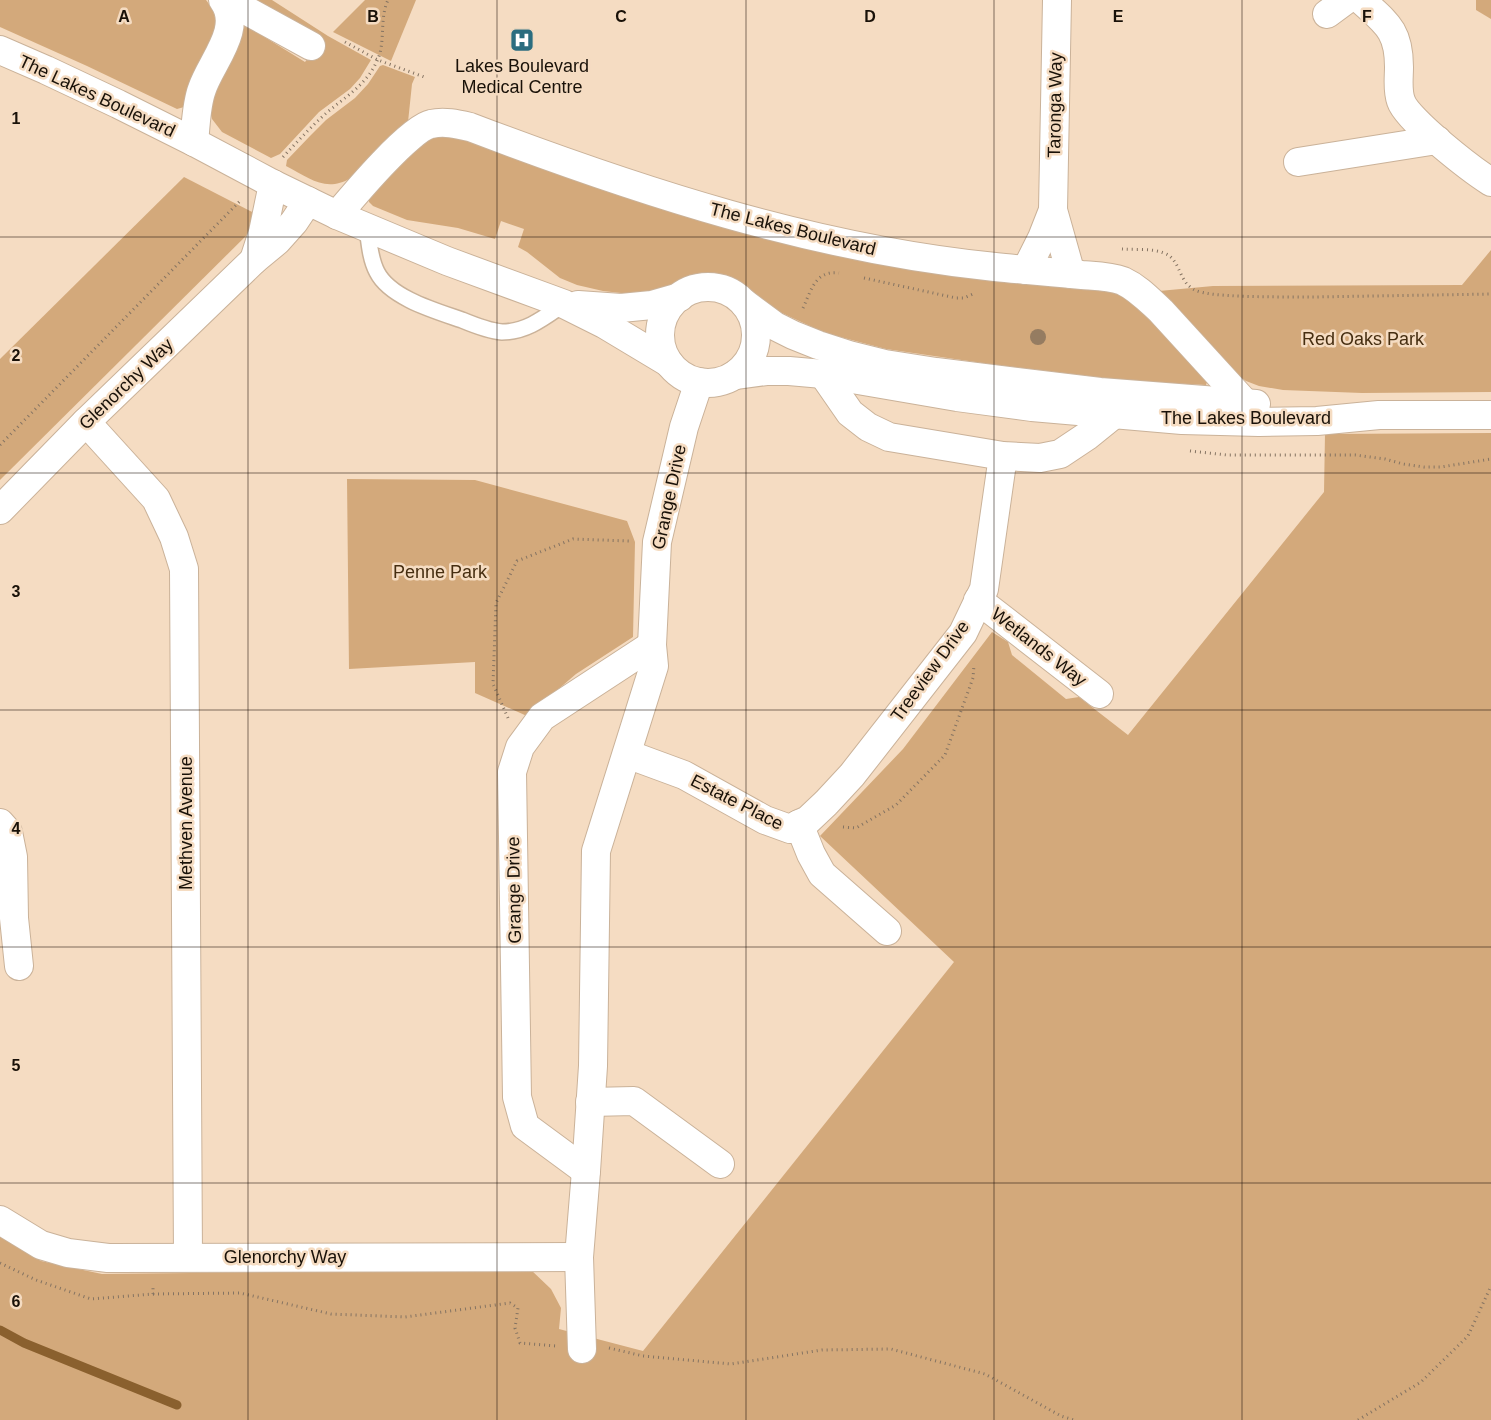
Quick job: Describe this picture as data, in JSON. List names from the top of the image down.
{
  "streets": {
    "street": [
      "The Lakes Boulevard",
      "Taronga Way",
      "Glenorchy Way",
      "Grange Drive",
      "Wetlands Way",
      "Treeview Drive",
      "Estate Place",
      "Methven Avenue"
    ]
  },
  "crossings": [
    ["The Lakes Boulevard", "Taronga Way"],
    ["The Lakes Boulevard", "Glenorchy Way"],
    ["The Lakes Boulevard", "Grange Drive"],
    ["Glenorchy Way", "Grange Drive"],
    ["Glenorchy Way", "Methven Avenue"],
    ["Grange Drive", "Estate Place"],
    ["Wetlands Way", "Treeview Drive"],
    ["Treeview Drive", "Estate Place"]
  ],
  "parks": ["Red Oaks Park", "Penne Park"],
  "places": {
    "hospital": ["Lakes Boulevard Medical Centre"]
  },
  "grid": {
    "columns": [
      "A",
      "B",
      "C",
      "D",
      "E",
      "F"
    ],
    "rows": [
      "1",
      "2",
      "3",
      "4",
      "5",
      "6"
    ]
  }
}
